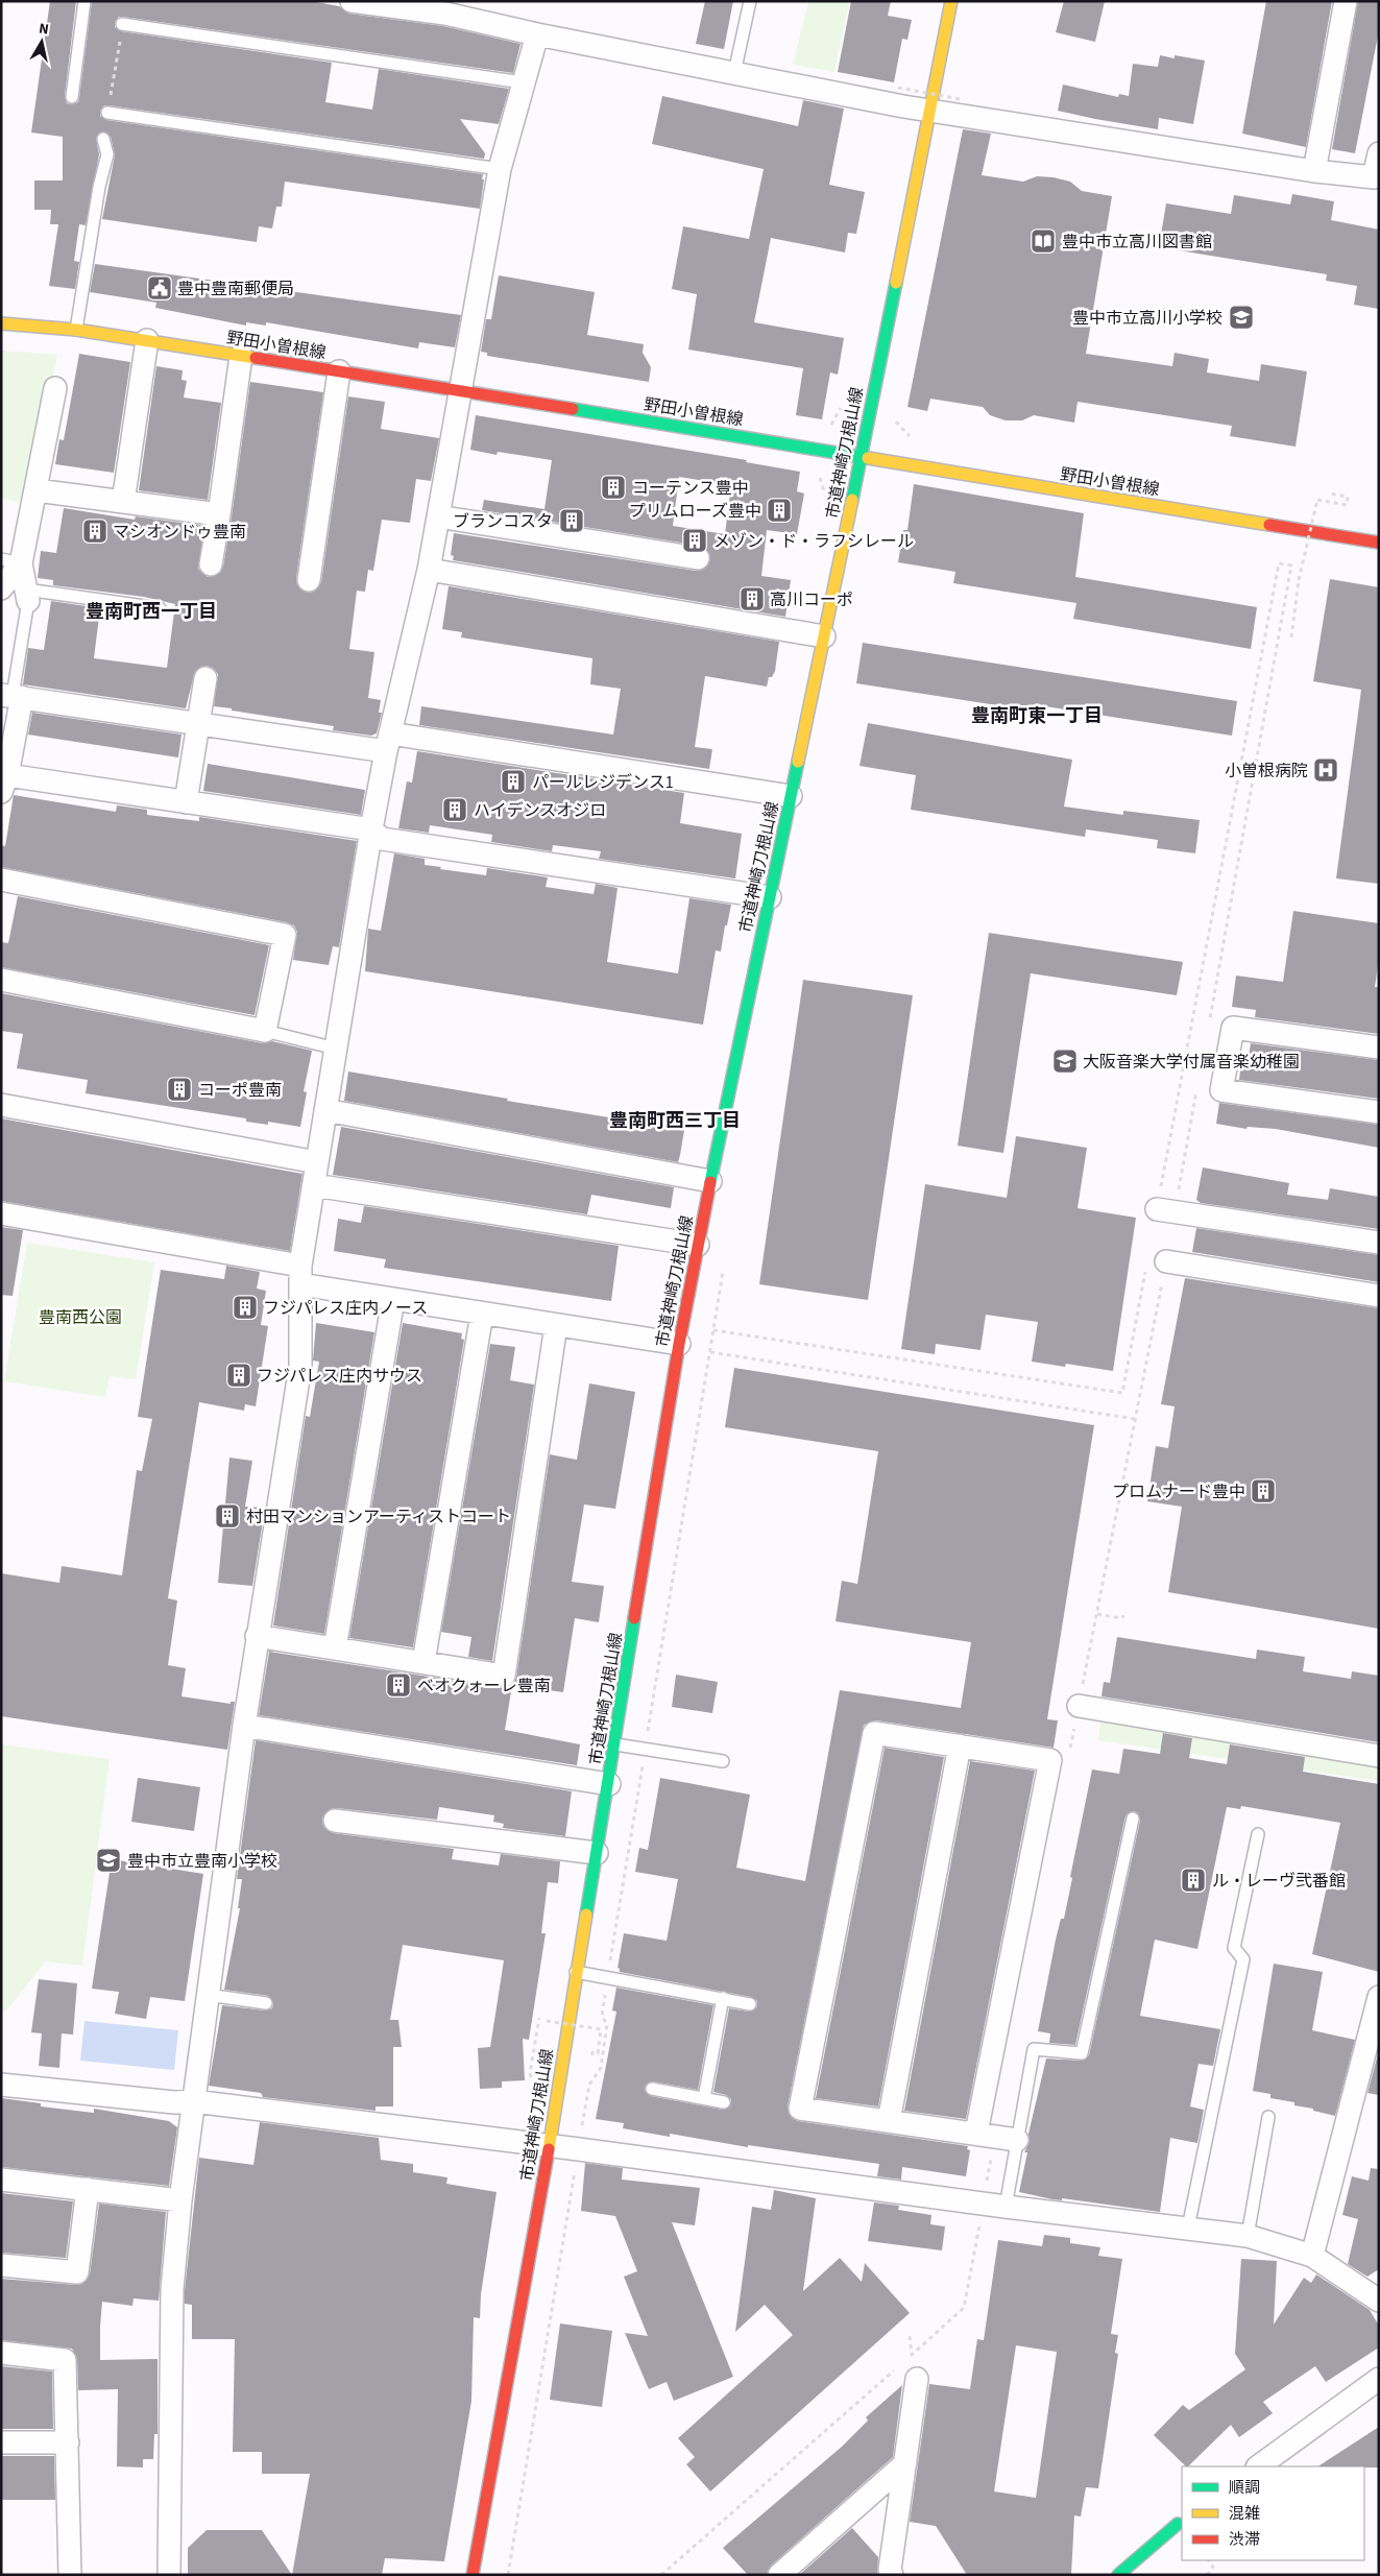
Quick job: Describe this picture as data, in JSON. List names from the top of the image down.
{
  "streets": {
    "street": ["野田小曽根線", "市道神崎刀根山線"]
  },
  "crossings": [
    ["野田小曽根線", "市道神崎刀根山線"]
  ],
  "districts": ["豊南町西一丁目", "豊南町東一丁目", "豊南町西三丁目"],
  "parks": ["豊南西公園"],
  "places": {
    "library": ["豊中市立高川図書館"],
    "public building": ["豊中豊南郵便局"],
    "school or university": ["豊中市立高川小学校", "大阪音楽大学付属音楽幼稚園", "豊中市立豊南小学校"],
    "building": [
      "コーテンス豊中",
      "プリムローズ豊中",
      "ブランコスタ",
      "マシオンドゥ豊南",
      "メゾン・ド・ラフシレール",
      "高川コーポ",
      "パールレジデンス1",
      "ハイデンスオジロ",
      "コーポ豊南",
      "フジパレス庄内ノース",
      "フジパレス庄内サウス",
      "プロムナード豊中",
      "村田マンションアーティストコート",
      "ベオクォーレ豊南",
      "ル・レーヴ弐番館"
    ],
    "hospital": ["小曽根病院"]
  },
  "legend": ["順調", "混雑", "渋滞"],
  "north": "top"
}
